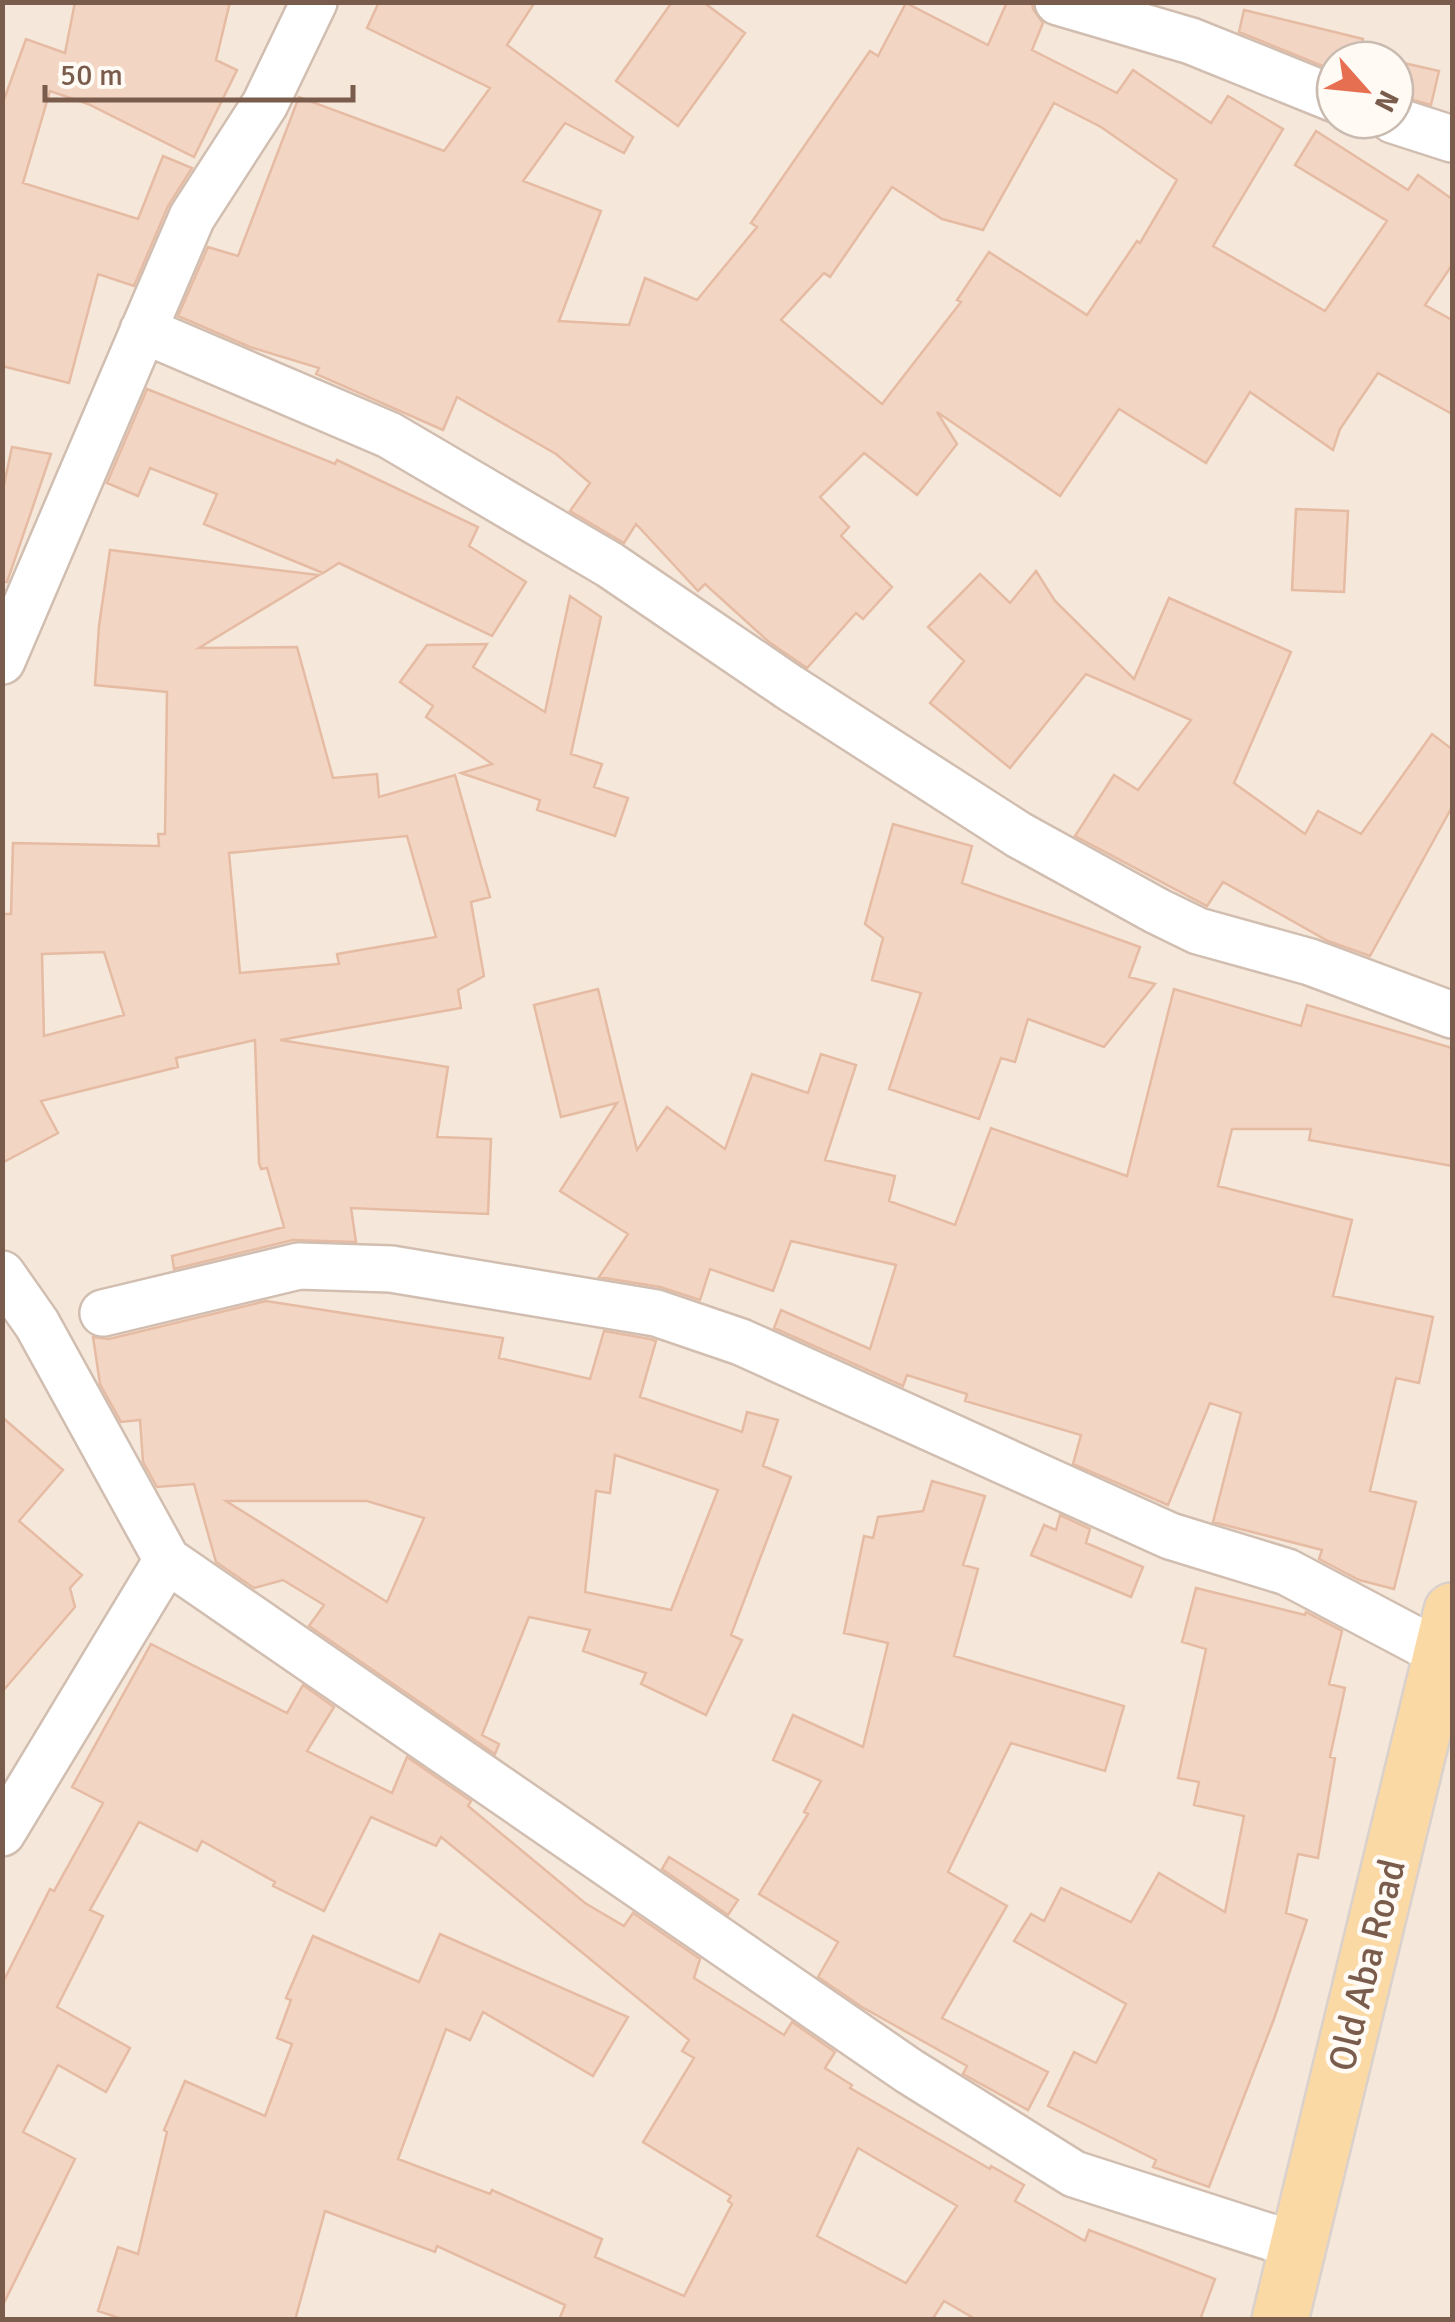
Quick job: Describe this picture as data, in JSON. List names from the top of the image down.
{
  "streets": {
    "main road": ["Old Aba Road"]
  },
  "scale_bar": "50 m",
  "north": "bottom right"
}
